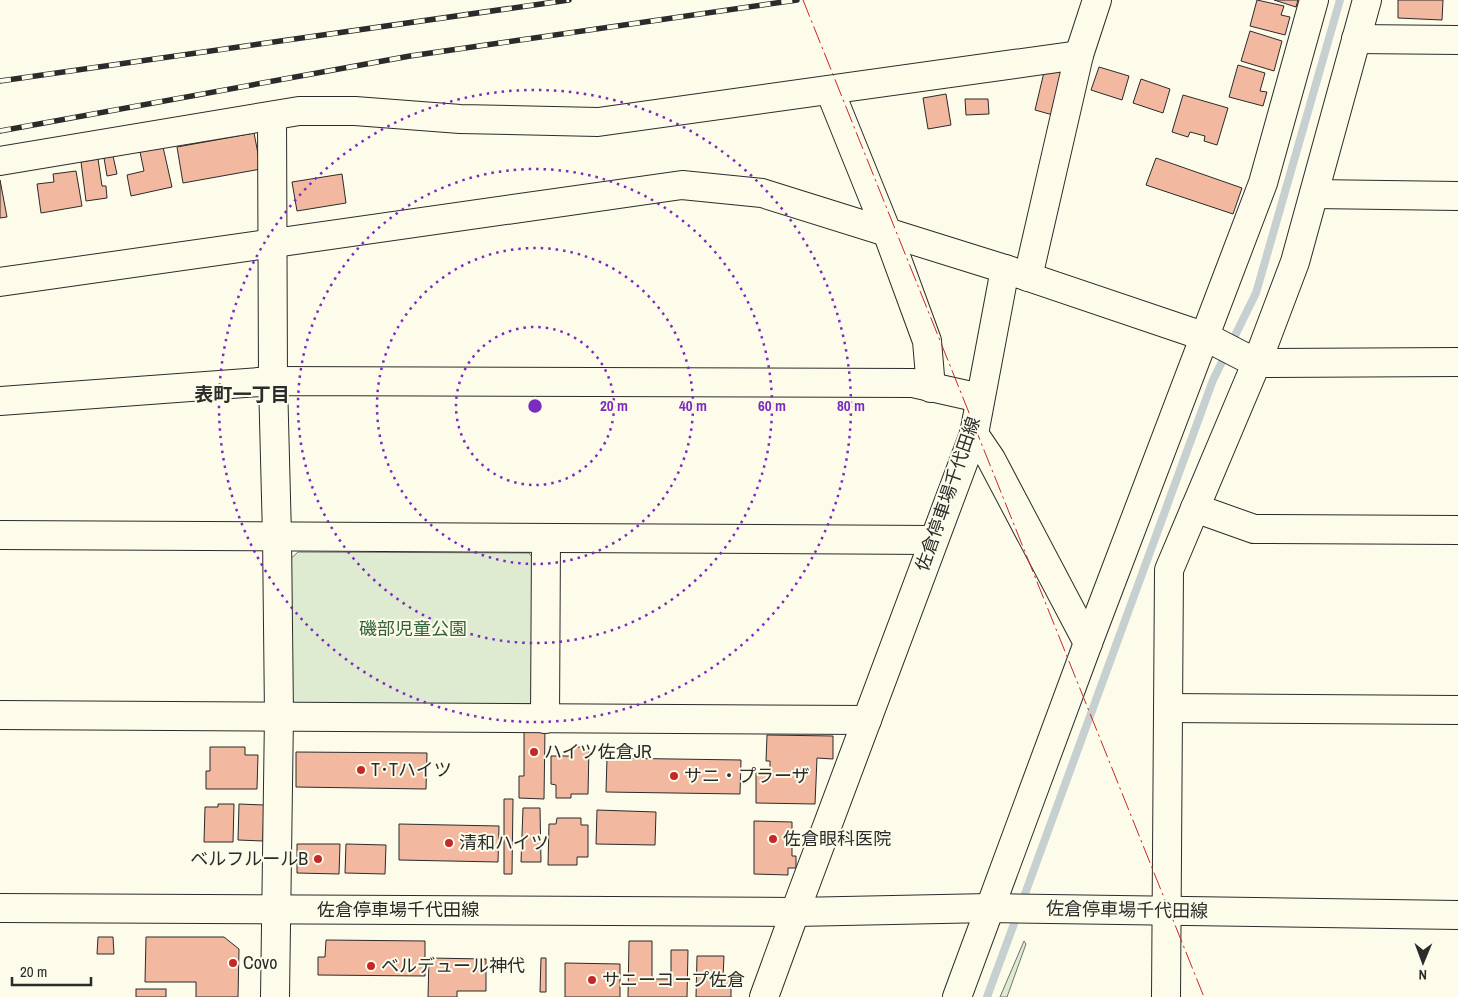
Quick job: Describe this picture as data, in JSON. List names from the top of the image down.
{
  "streets": {
    "street": ["佐倉停車場千代田線"]
  },
  "districts": ["表町一丁目"],
  "parks": ["磯部児童公園"],
  "places": [
    "ハイツ佐倉JR",
    "T･Tハイツ",
    "サニ・プラーザ",
    "佐倉眼科医院",
    "清和ハイツ",
    "ベルフルールB",
    "Covo",
    "ベルデュール神代",
    "サニーコープ佐倉"
  ],
  "scale_bar": "20 m",
  "north": "bottom",
  "rings": [
    "20 m",
    "40 m",
    "60 m",
    "80 m"
  ]
}
